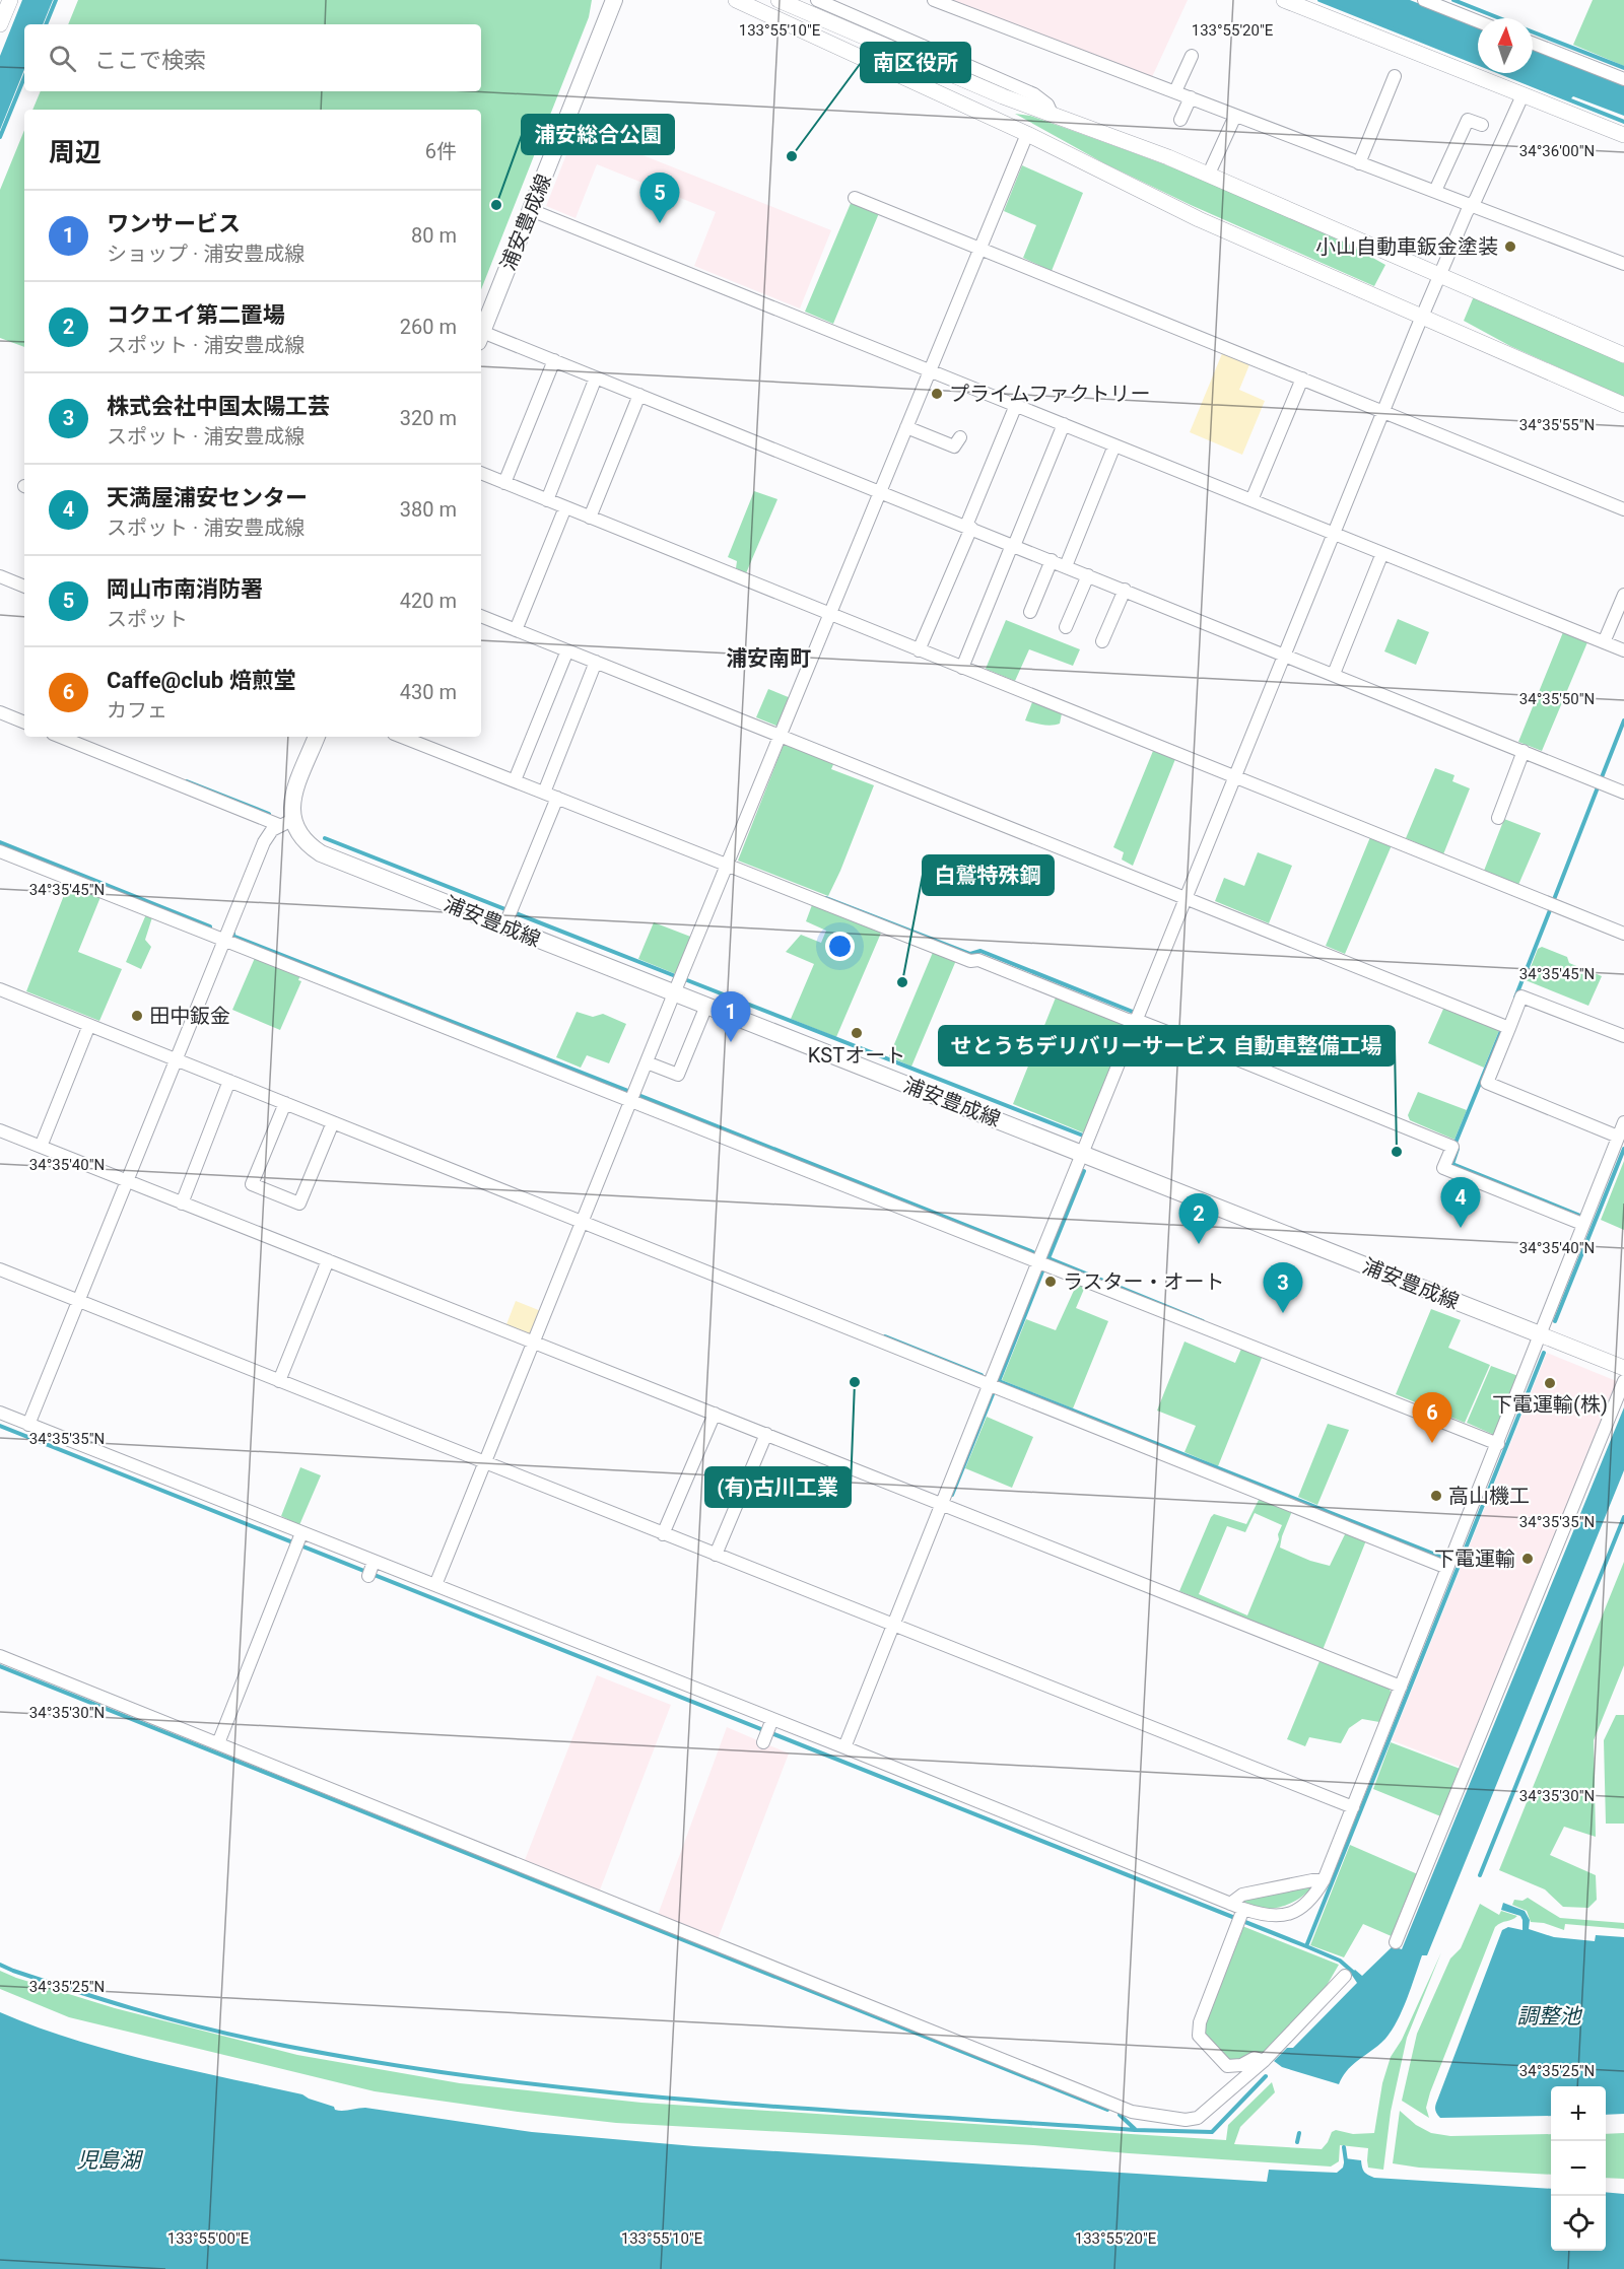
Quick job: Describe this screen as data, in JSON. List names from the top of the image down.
{
  "streets": {
    "main road": ["浦安豊成線"]
  },
  "districts": ["浦安南町"],
  "water": ["調整池", "児島湖"],
  "places": [
    "南区役所",
    "浦安総合公園",
    "小山自動車鈑金塗装",
    "プライムファクトリー",
    "白鷲特殊鋼",
    "田中鈑金",
    "KSTオート",
    "せとうちデリバリーサービス 自動車整備工場",
    "ラスター・オート",
    "(有)古川工業",
    "下電運輸(株)",
    "高山機工",
    "下電運輸"
  ],
  "north": "top",
  "page": {
    "search": "ここで検索",
    "heading": ["周辺", "6件"],
    "pins": [
      "5",
      "1",
      "4",
      "2",
      "3",
      "6"
    ],
    "list": [
      {
        "mark": "1",
        "name": "ワンサービス",
        "note": "ショップ · 浦安豊成線",
        "value": "80 m"
      },
      {
        "mark": "2",
        "name": "コクエイ第二置場",
        "note": "スポット · 浦安豊成線",
        "value": "260 m"
      },
      {
        "mark": "3",
        "name": "株式会社中国太陽工芸",
        "note": "スポット · 浦安豊成線",
        "value": "320 m"
      },
      {
        "mark": "4",
        "name": "天満屋浦安センター",
        "note": "スポット · 浦安豊成線",
        "value": "380 m"
      },
      {
        "mark": "5",
        "name": "岡山市南消防署",
        "note": "スポット",
        "value": "420 m"
      },
      {
        "mark": "6",
        "name": "Caffe@club 焙煎堂",
        "note": "カフェ",
        "value": "430 m"
      }
    ],
    "map_buttons": ["+", "−"]
  },
  "coordinates": [
    "133°55'10\"E",
    "133°55'20\"E",
    "34°36'00\"N",
    "34°35'55\"N",
    "34°35'50\"N",
    "34°35'45\"N",
    "34°35'40\"N",
    "34°35'35\"N",
    "34°35'30\"N",
    "34°35'25\"N",
    "133°55'00\"E"
  ]
}
